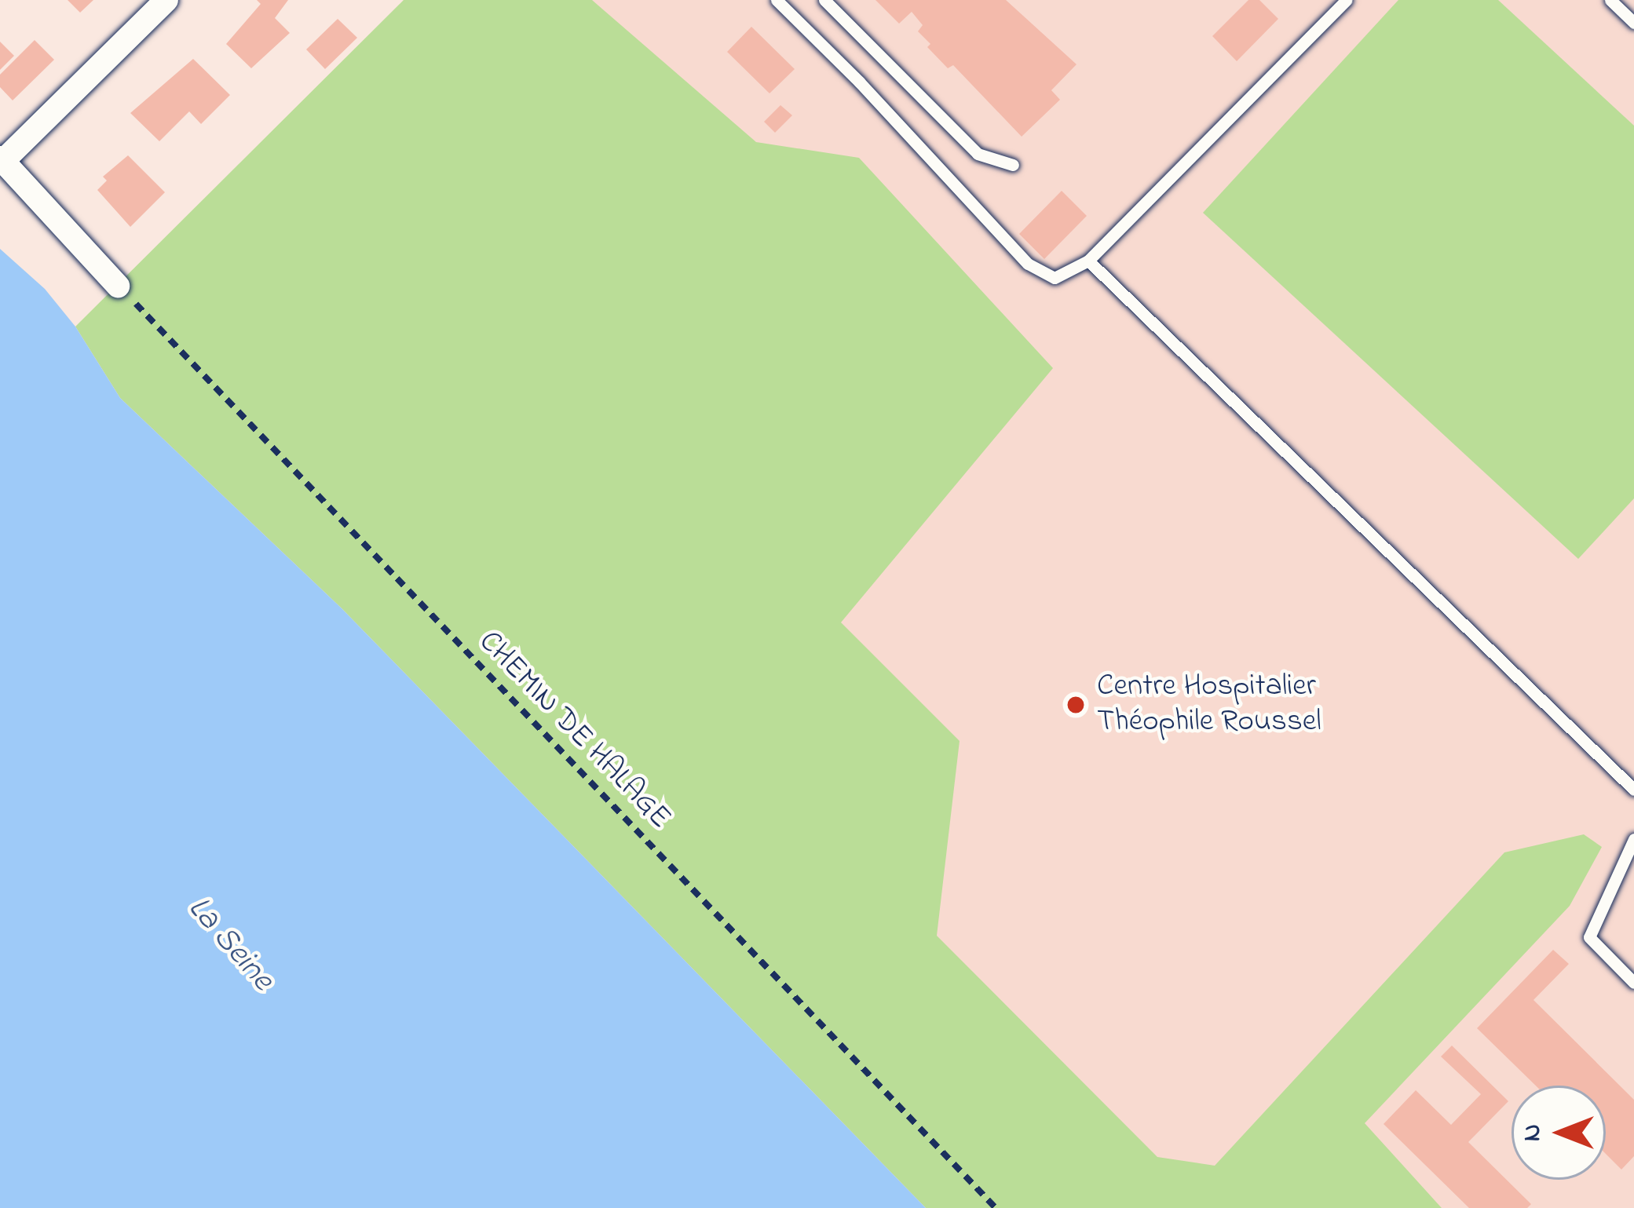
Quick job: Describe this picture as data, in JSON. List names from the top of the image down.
{
  "streets": {
    "path": ["CHEMIN DE HALAGE"]
  },
  "water": ["La Seine"],
  "places": ["Centre Hospitalier Théophile Roussel"],
  "north": "left"
}
